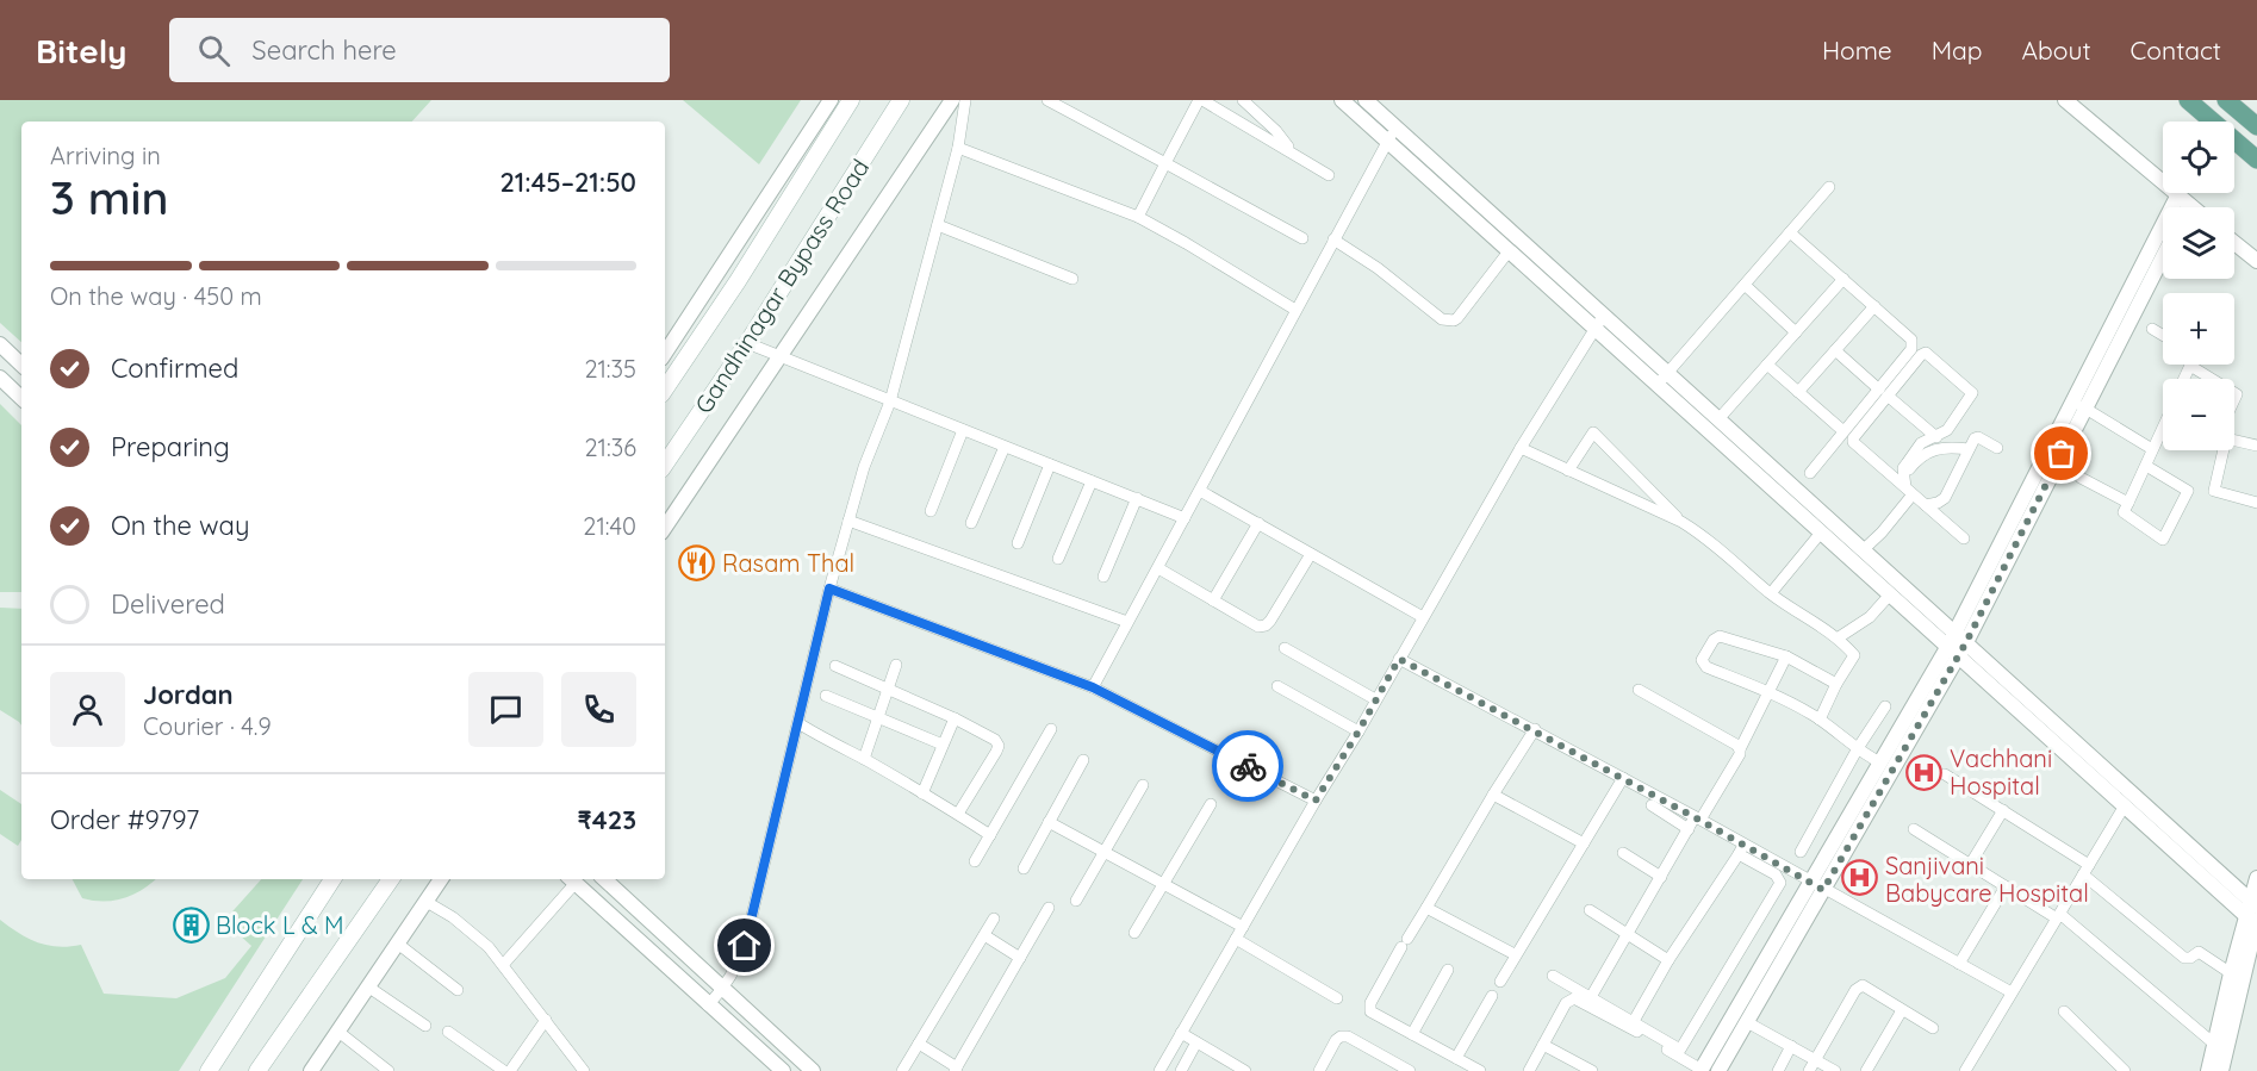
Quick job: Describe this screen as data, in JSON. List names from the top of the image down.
{
  "streets": {
    "main road": ["Gandhinagar Bypass Road"]
  },
  "places": {
    "restaurant": ["Rasam Thal"],
    "hospital": ["Vachhani Hospital", "Sanjivani Babycare Hospital"],
    "building": ["Block L & M"]
  },
  "page": {
    "header": "Bitely",
    "search": "Search here",
    "nav": [
      "Home",
      "Map",
      "About",
      "Contact"
    ],
    "map_buttons": ["+", "−"],
    "heading": ["3 min", "Arriving in", "21:45–21:50"],
    "panel": [
      "Jordan",
      "Courier · 4.9",
      "Order #9797",
      "₹423"
    ],
    "bar": "On the way · 450 m",
    "list": [
      ["Confirmed", "21:35"],
      ["Preparing", "21:36"],
      ["On the way", "21:40"],
      "Delivered"
    ]
  }
}
